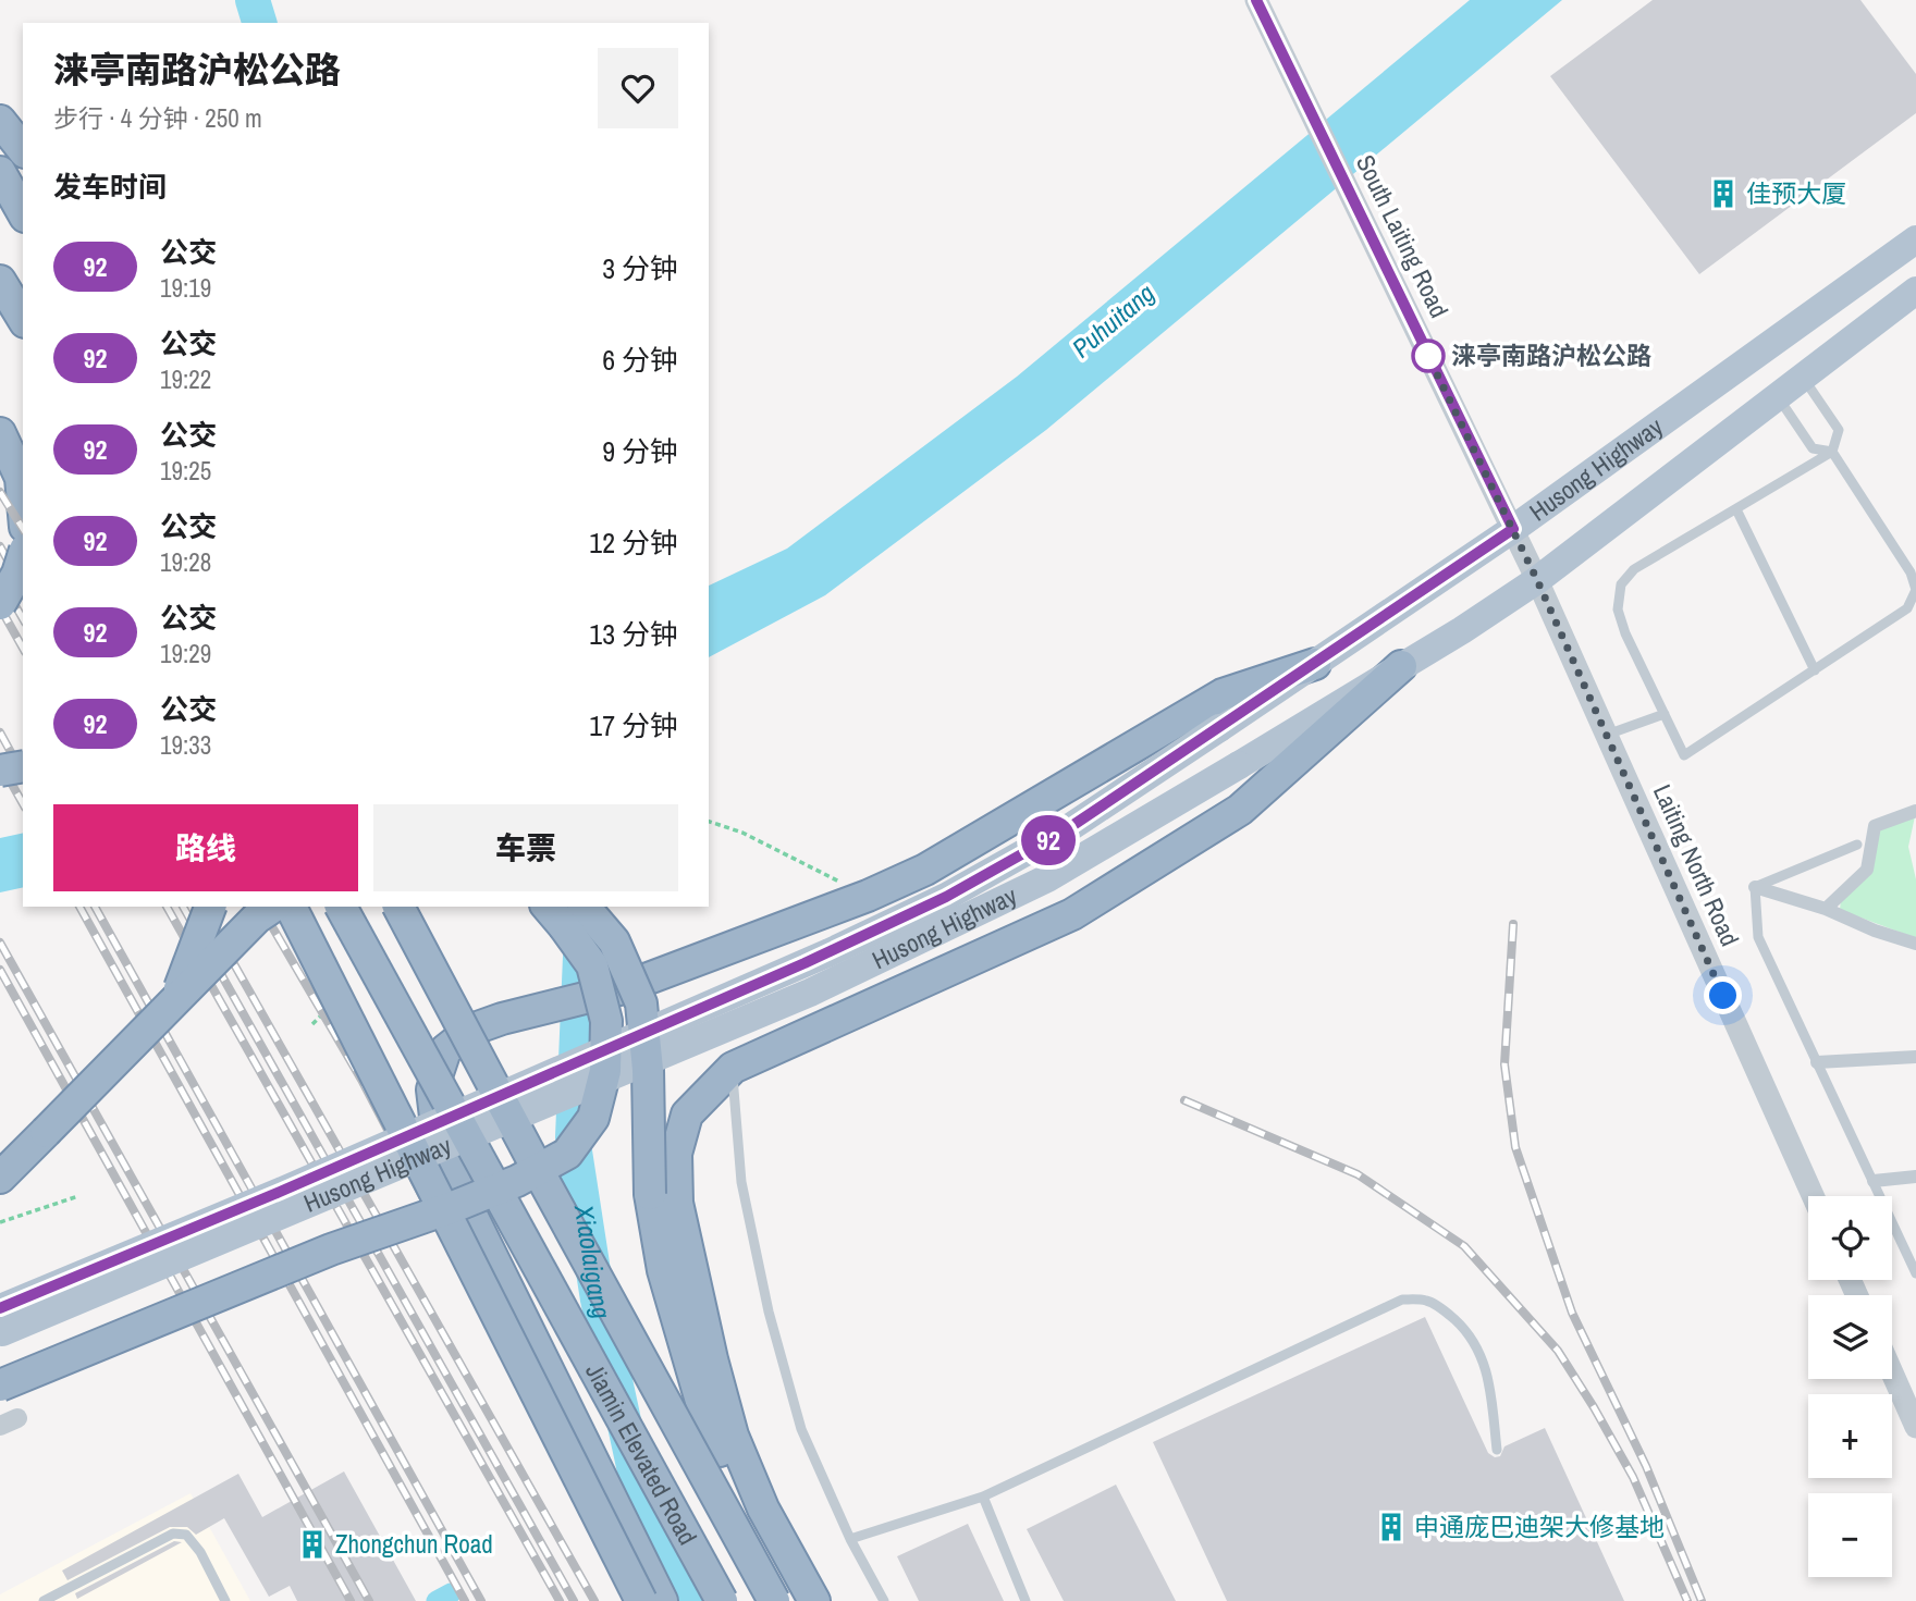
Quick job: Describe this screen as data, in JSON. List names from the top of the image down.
{
  "streets": {
    "highway": ["Jiamin Elevated Road"],
    "main road": ["Husong Highway"],
    "street": ["South Laiting Road", "Laiting North Road"]
  },
  "crossings": [
    ["South Laiting Road", "Husong Highway"],
    ["South Laiting Road", "Laiting North Road"],
    ["Husong Highway", "Laiting North Road"]
  ],
  "water": ["Puhuitang", "Xiaolaigang"],
  "places": {
    "building": ["佳预大厦", "申通庞巴迪架大修基地", "Zhongchun Road"],
    "other": ["涞亭南路沪松公路"]
  },
  "lines": ["bus line 92"],
  "page": {
    "on_map": "92",
    "heading": [
      ["涞亭南路沪松公路", "步行 · 4 分钟 · 250 m"],
      "发车时间"
    ],
    "list": [
      {
        "mark": "92",
        "name": "公交",
        "note": "19:19",
        "value": "3 分钟"
      },
      {
        "mark": "92",
        "name": "公交",
        "note": "19:22",
        "value": "6 分钟"
      },
      {
        "mark": "92",
        "name": "公交",
        "note": "19:25",
        "value": "9 分钟"
      },
      {
        "mark": "92",
        "name": "公交",
        "note": "19:28",
        "value": "12 分钟"
      },
      {
        "mark": "92",
        "name": "公交",
        "note": "19:29",
        "value": "13 分钟"
      },
      {
        "mark": "92",
        "name": "公交",
        "note": "19:33",
        "value": "17 分钟"
      }
    ],
    "buttons": ["路线", "车票"],
    "map_buttons": ["+", "−"]
  }
}
